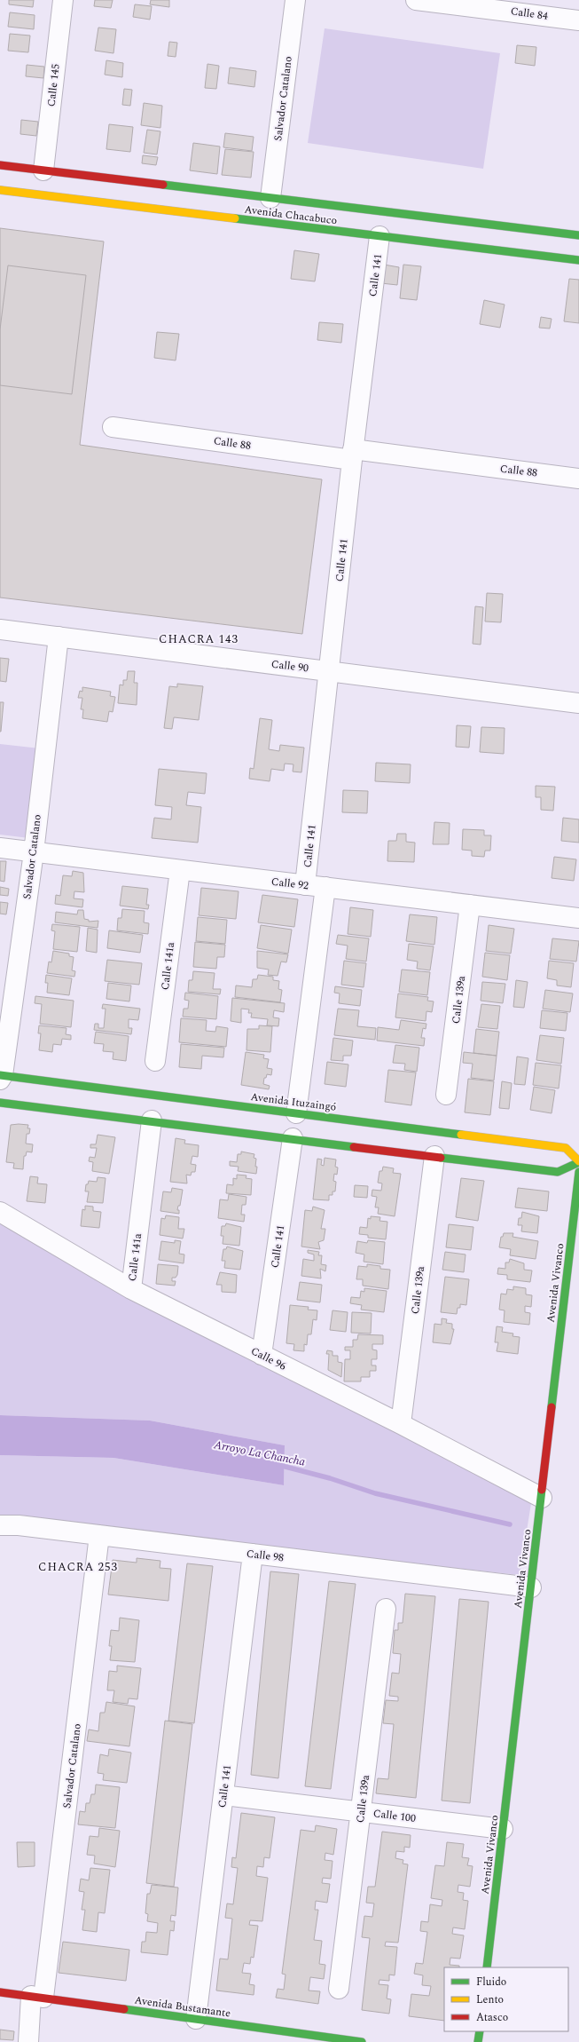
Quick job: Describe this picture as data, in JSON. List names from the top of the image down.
{
  "streets": {
    "main road": [
      "Avenida Chacabuco",
      "Avenida Ituzaingó",
      "Avenida Vivanco",
      "Avenida Bustamante"
    ],
    "street": [
      "Calle 84",
      "Calle 145",
      "Salvador Catalano",
      "Calle 141",
      "Calle 88",
      "Calle 90",
      "Calle 92",
      "Calle 141a",
      "Calle 139a",
      "Calle 96",
      "Calle 98",
      "Calle 100"
    ]
  },
  "crossings": [
    ["Calle 145", "Avenida Chacabuco"],
    ["Salvador Catalano", "Avenida Chacabuco"],
    ["Salvador Catalano", "Calle 90"],
    ["Salvador Catalano", "Calle 92"],
    ["Salvador Catalano", "Avenida Ituzaingó"],
    ["Salvador Catalano", "Calle 98"],
    ["Salvador Catalano", "Avenida Bustamante"],
    ["Avenida Chacabuco", "Calle 141"],
    ["Calle 141", "Calle 88"],
    ["Calle 141", "Calle 90"],
    ["Calle 141", "Calle 92"],
    ["Calle 141", "Avenida Ituzaingó"],
    ["Calle 141", "Calle 96"],
    ["Calle 141", "Calle 98"],
    ["Calle 141", "Calle 100"],
    ["Calle 141", "Avenida Bustamante"],
    ["Calle 92", "Calle 141a"],
    ["Calle 92", "Calle 139a"],
    ["Calle 141a", "Avenida Ituzaingó"],
    ["Calle 141a", "Calle 96"],
    ["Calle 139a", "Avenida Ituzaingó"],
    ["Calle 139a", "Calle 96"],
    ["Calle 139a", "Calle 100"],
    ["Avenida Vivanco", "Calle 96"],
    ["Avenida Vivanco", "Calle 98"],
    ["Avenida Vivanco", "Calle 100"]
  ],
  "districts": ["CHACRA 143", "CHACRA 253"],
  "water": ["Arroyo La Chancha"],
  "legend": ["Fluido", "Lento", "Atasco"]
}
